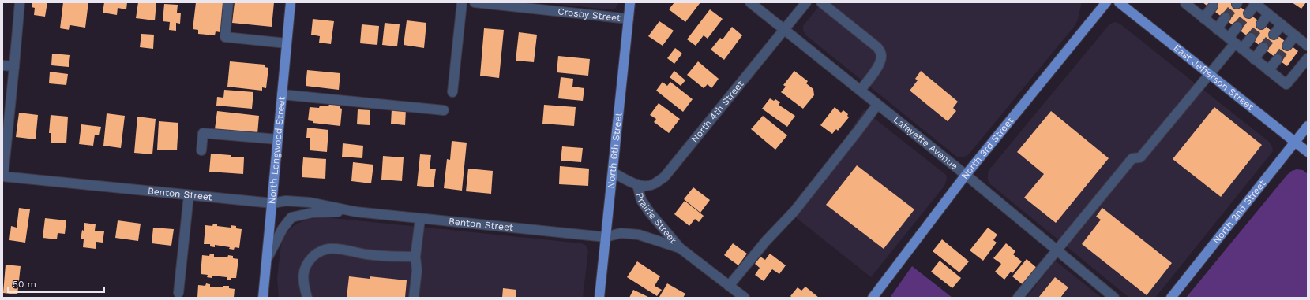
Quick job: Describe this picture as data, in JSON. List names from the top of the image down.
{
  "streets": {
    "main road": [
      "East Jefferson Street",
      "North 3rd Street",
      "North Longwood Street",
      "North 6th Street",
      "North 2nd Street"
    ],
    "street": [
      "Crosby Street",
      "North 4th Street",
      "Lafayette Avenue",
      "Benton Street",
      "Prairie Street"
    ]
  },
  "crossings": [
    ["Crosby Street", "North 6th Street"],
    ["East Jefferson Street", "North 2nd Street"],
    ["North 4th Street", "Lafayette Avenue"],
    ["North 4th Street", "North 6th Street"],
    ["North 4th Street", "Prairie Street"],
    ["Lafayette Avenue", "North 3rd Street"],
    ["North Longwood Street", "Benton Street"],
    ["North 6th Street", "Benton Street"],
    ["North 6th Street", "Prairie Street"],
    ["Benton Street", "Prairie Street"]
  ],
  "scale_bar": "50 m"
}
